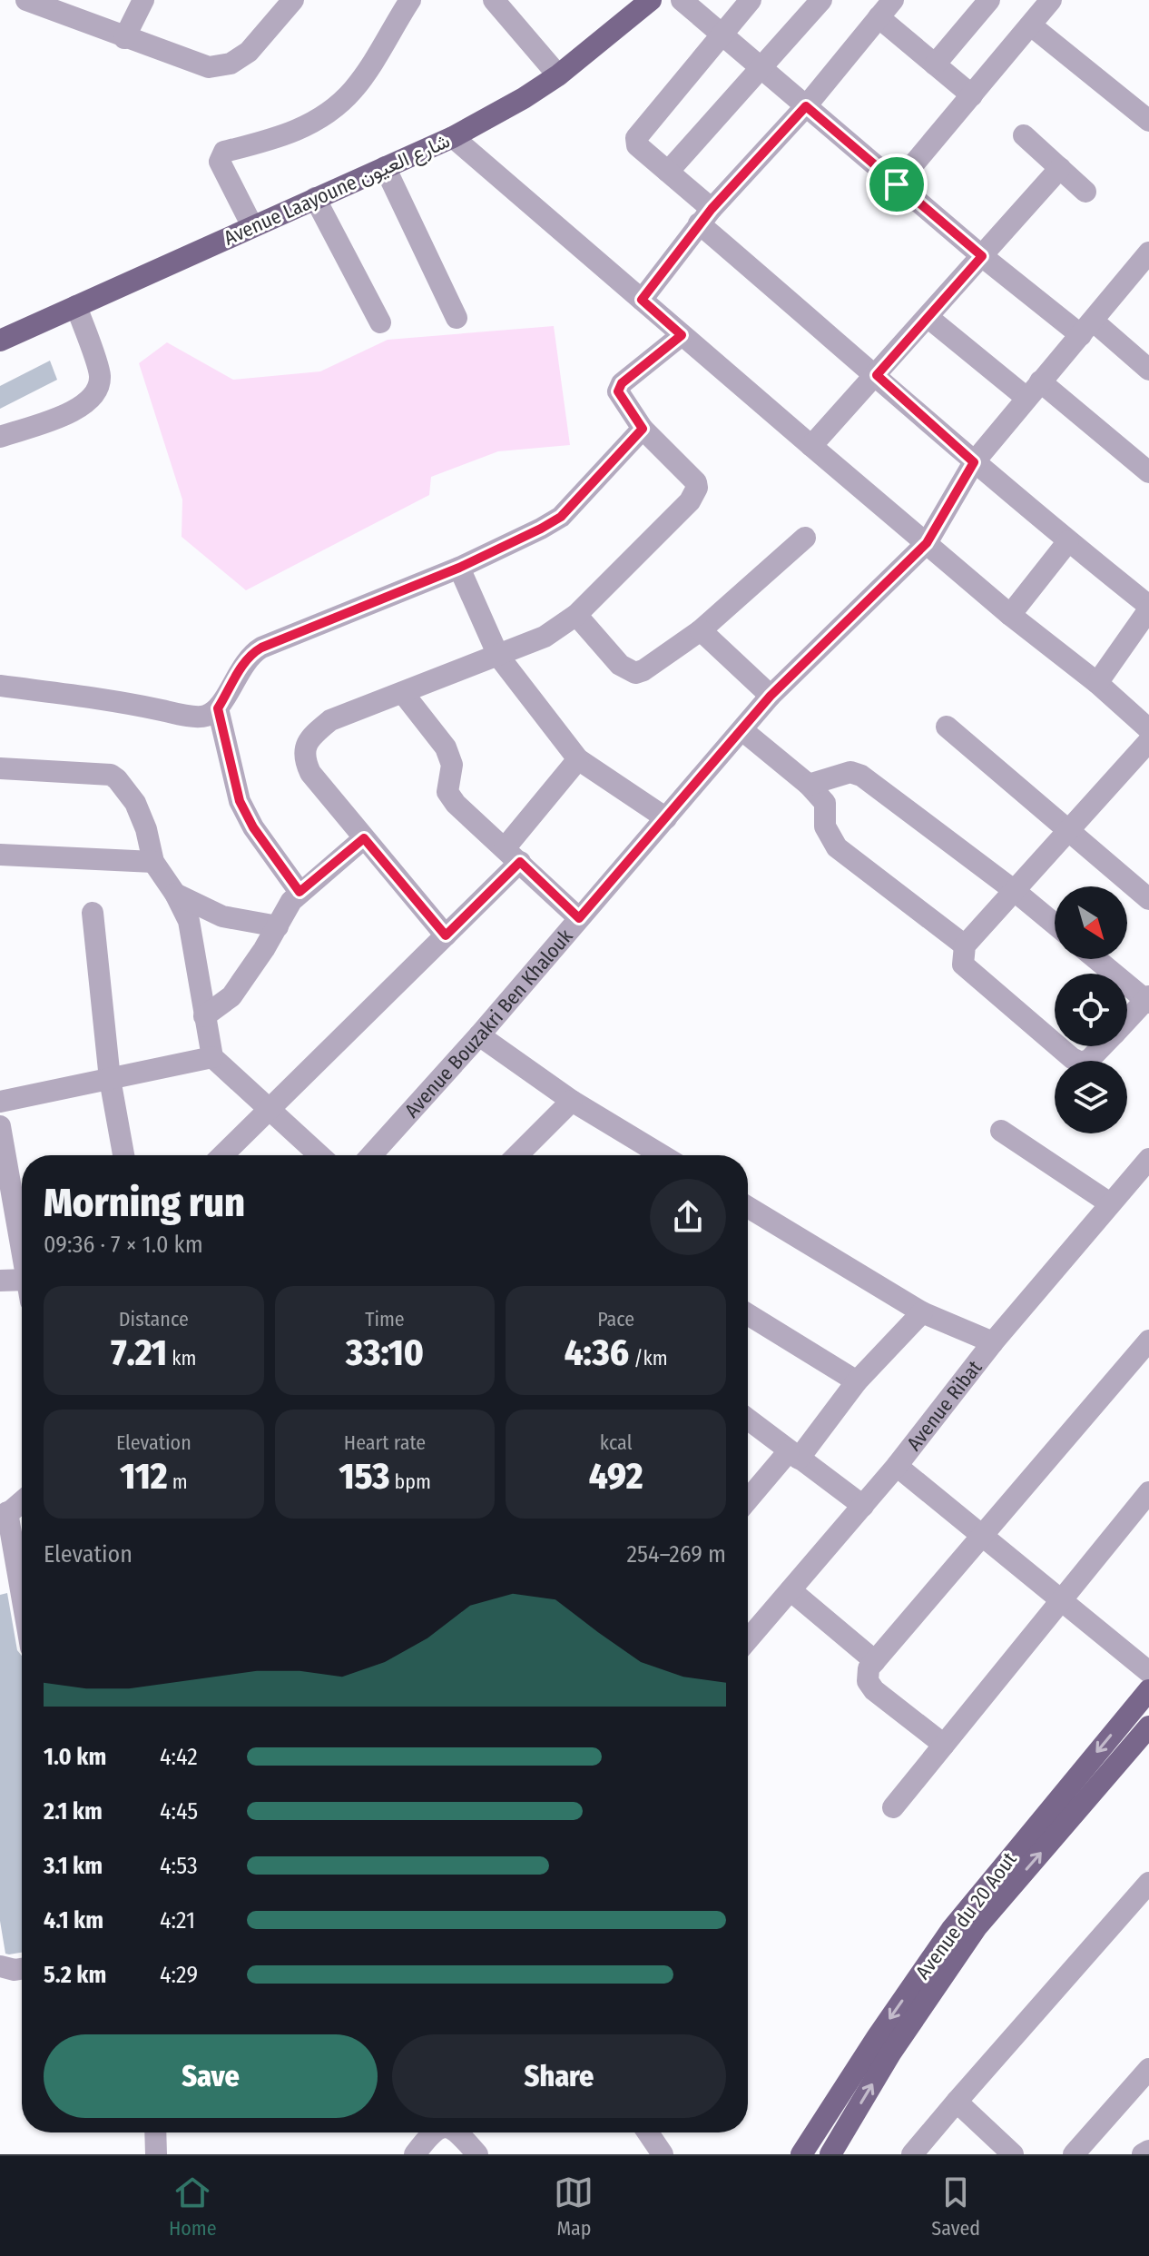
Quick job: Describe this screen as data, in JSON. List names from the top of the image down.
{
  "streets": {
    "main road": ["Avenue Laayoune شارع العيون", "Avenue du 20 Aout"],
    "street": ["Avenue Bouzakri Ben Khalouk", "Avenue Ribat"]
  },
  "north": "bottom right",
  "page": {
    "heading": ["Morning run", "09:36 · 7 × 1.0 km"],
    "stats": [
      ["Distance", "7.21 km"],
      ["Time", "33:10"],
      ["Pace", "4:36 /km"],
      ["Elevation", "112 m"],
      ["Heart rate", "153 bpm"],
      ["kcal", "492"]
    ],
    "chart": ["Elevation", "254–269 m"],
    "list": [
      {
        "name": "1.0 km",
        "note": "4:42"
      },
      {
        "name": "2.1 km",
        "note": "4:45"
      },
      {
        "name": "3.1 km",
        "note": "4:53"
      },
      {
        "name": "4.1 km",
        "note": "4:21"
      },
      {
        "name": "5.2 km",
        "note": "4:29"
      }
    ],
    "buttons": ["Save", "Share"],
    "tabs": ["Home", "Map", "Saved"]
  }
}
